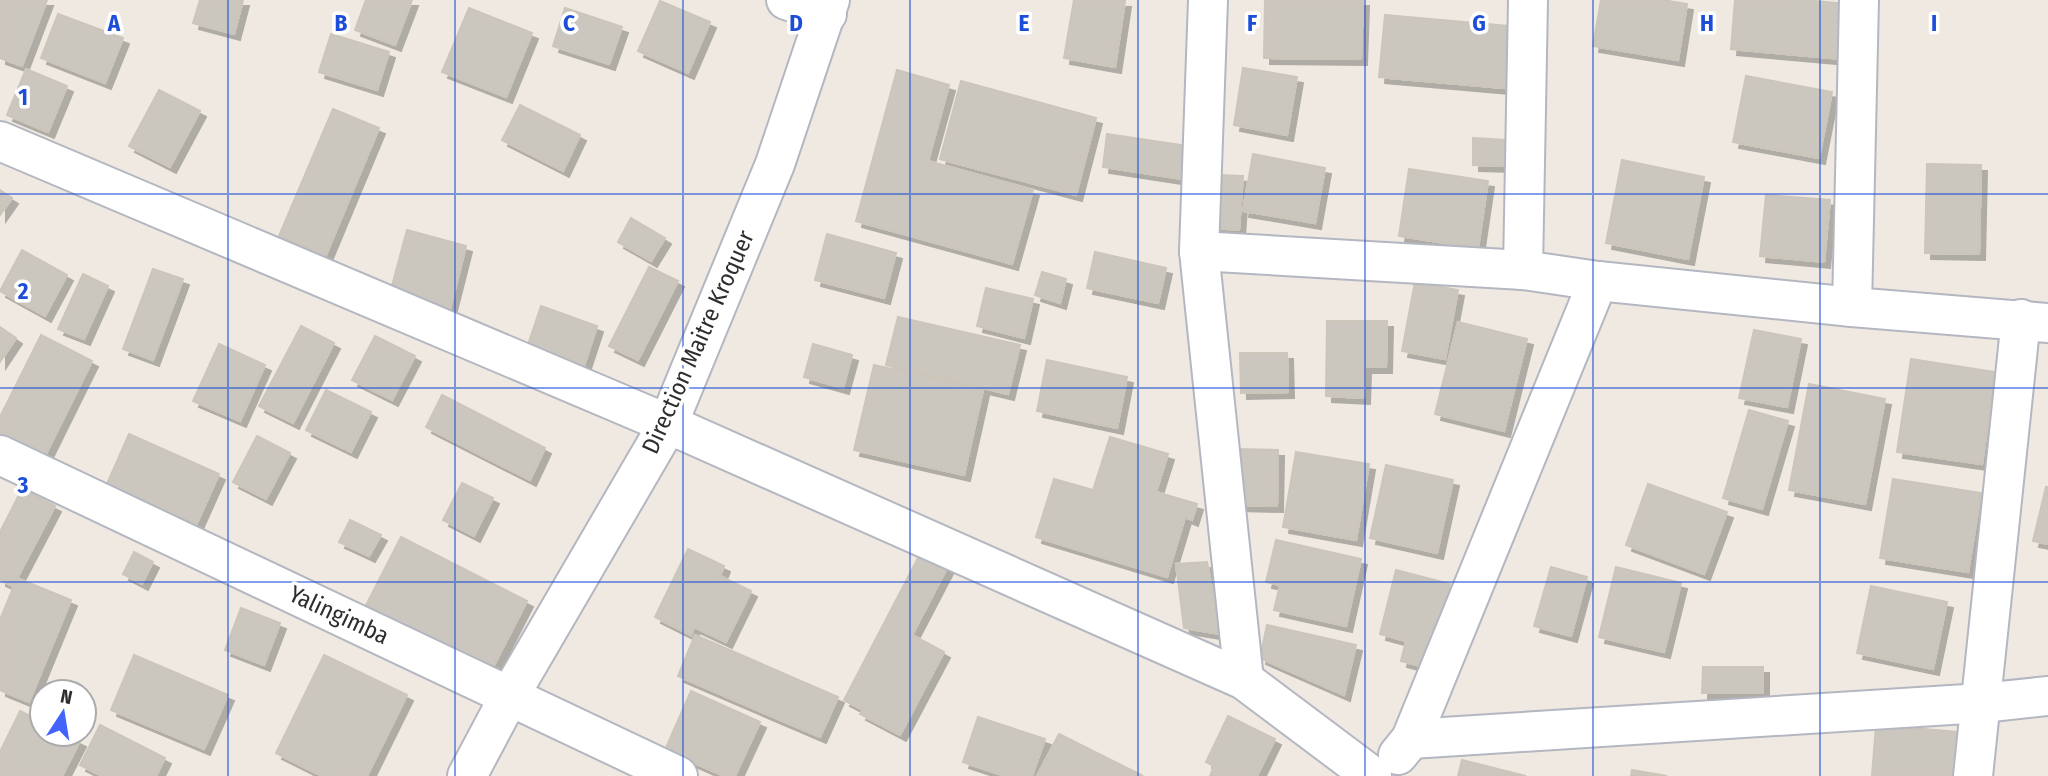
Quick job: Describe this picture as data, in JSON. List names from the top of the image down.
{
  "streets": {
    "street": ["Direction Maitre Kroquer", "Yalingimba"]
  },
  "crossings": [
    ["Direction Maitre Kroquer", "Yalingimba"]
  ],
  "north": "top",
  "grid": {
    "columns": [
      "A",
      "B",
      "C",
      "D",
      "E",
      "F",
      "G",
      "H",
      "I"
    ],
    "rows": ["1", "2", "3"]
  }
}
